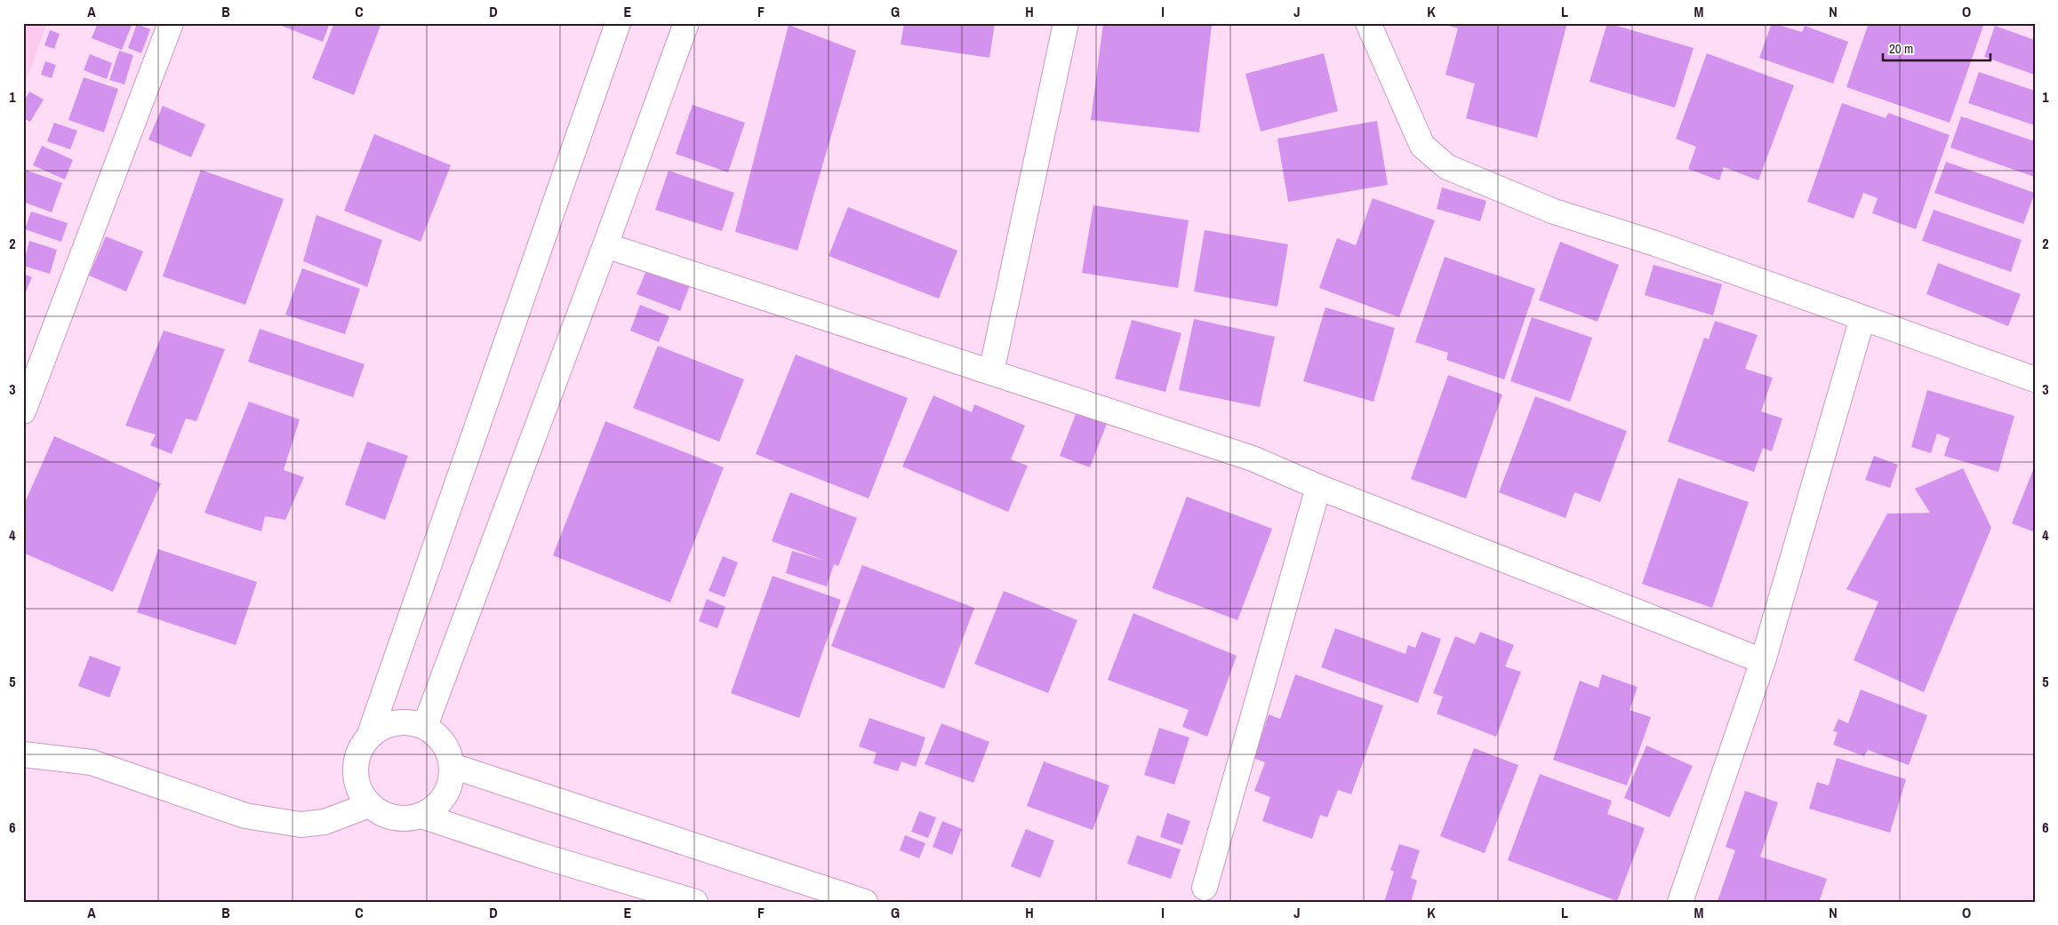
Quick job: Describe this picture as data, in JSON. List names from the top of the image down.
{
  "scale_bar": "20 m",
  "grid": {
    "columns": [
      "A",
      "B",
      "C",
      "D",
      "E",
      "F",
      "G",
      "H",
      "I",
      "J",
      "K",
      "L",
      "M",
      "N",
      "O"
    ],
    "rows": [
      "1",
      "2",
      "3",
      "4",
      "5",
      "6"
    ]
  }
}
